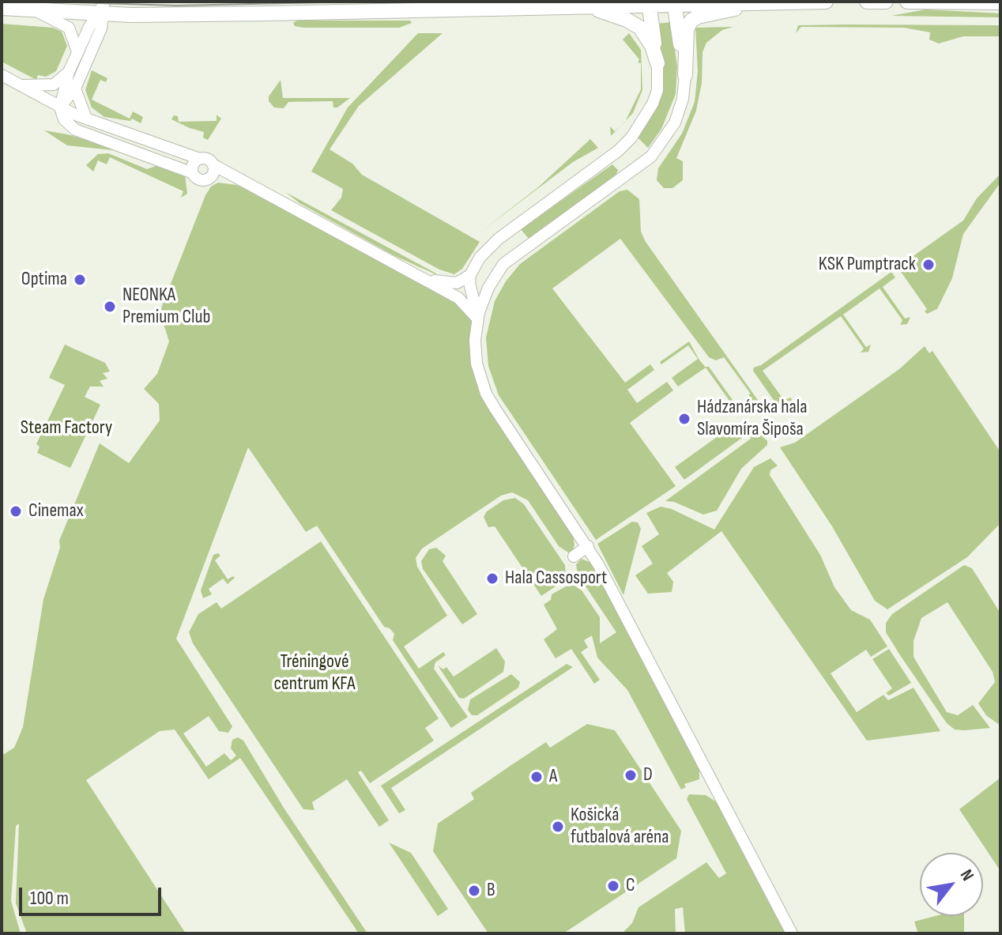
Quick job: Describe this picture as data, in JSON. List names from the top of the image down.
{
  "parks": ["Steam Factory", "Tréningové centrum KFA"],
  "places": [
    "KSK Pumptrack",
    "Optima",
    "NEONKA Premium Club",
    "Hádzanárska hala Slavomíra Šipoša",
    "Cinemax",
    "Hala Cassosport",
    "D",
    "A",
    "Košická futbalová aréna",
    "C",
    "B"
  ],
  "scale_bar": "100 m",
  "north": "top right"
}
